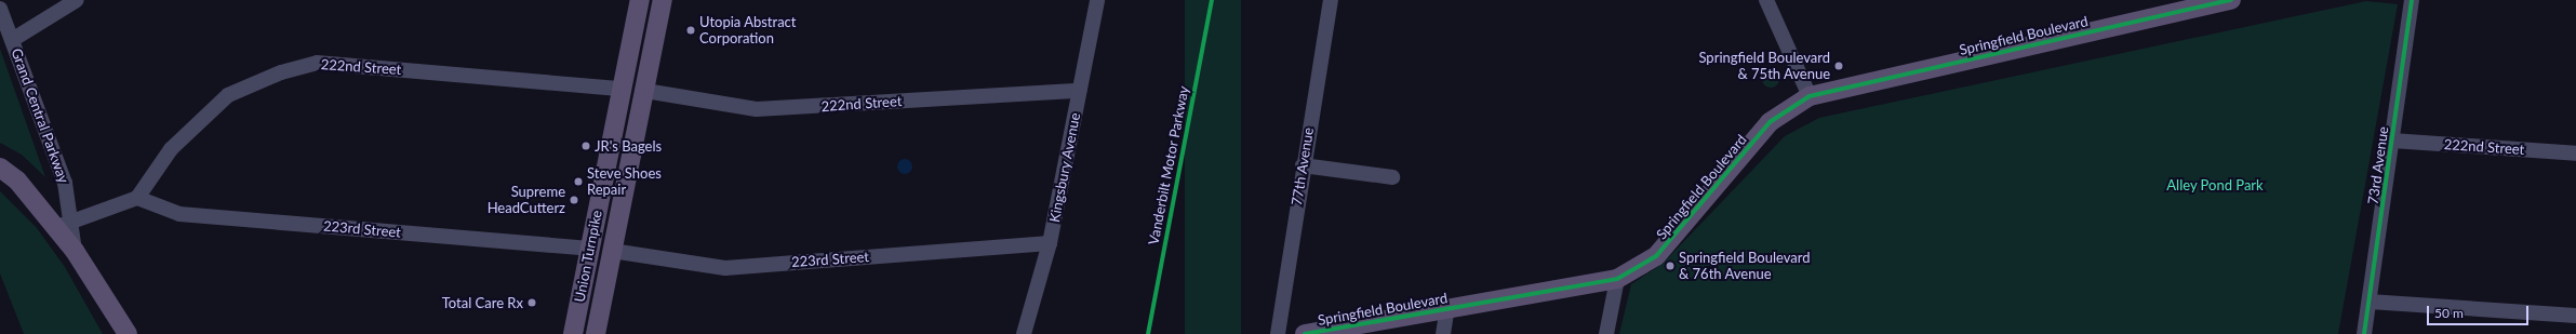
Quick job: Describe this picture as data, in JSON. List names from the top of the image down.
{
  "streets": {
    "main road": ["Springfield Boulevard", "Union Turnpike"],
    "street": [
      "222nd Street",
      "Grand Central Parkway",
      "73rd Avenue",
      "77th Avenue",
      "Kingsbury Avenue",
      "223rd Street"
    ],
    "cycle path": ["Vanderbilt Motor Parkway"]
  },
  "crossings": [
    ["222nd Street", "73rd Avenue"],
    ["222nd Street", "Kingsbury Avenue"],
    ["222nd Street", "223rd Street"],
    ["222nd Street", "Union Turnpike"],
    ["Kingsbury Avenue", "223rd Street"],
    ["223rd Street", "Union Turnpike"]
  ],
  "parks": ["Alley Pond Park"],
  "places": [
    "Utopia Abstract Corporation",
    "Springfield Boulevard & 75th Avenue",
    "JR's Bagels",
    "Steve Shoes Repair",
    "Supreme HeadCutterz",
    "Springfield Boulevard & 76th Avenue",
    "Total Care Rx"
  ],
  "scale_bar": "50 m"
}
